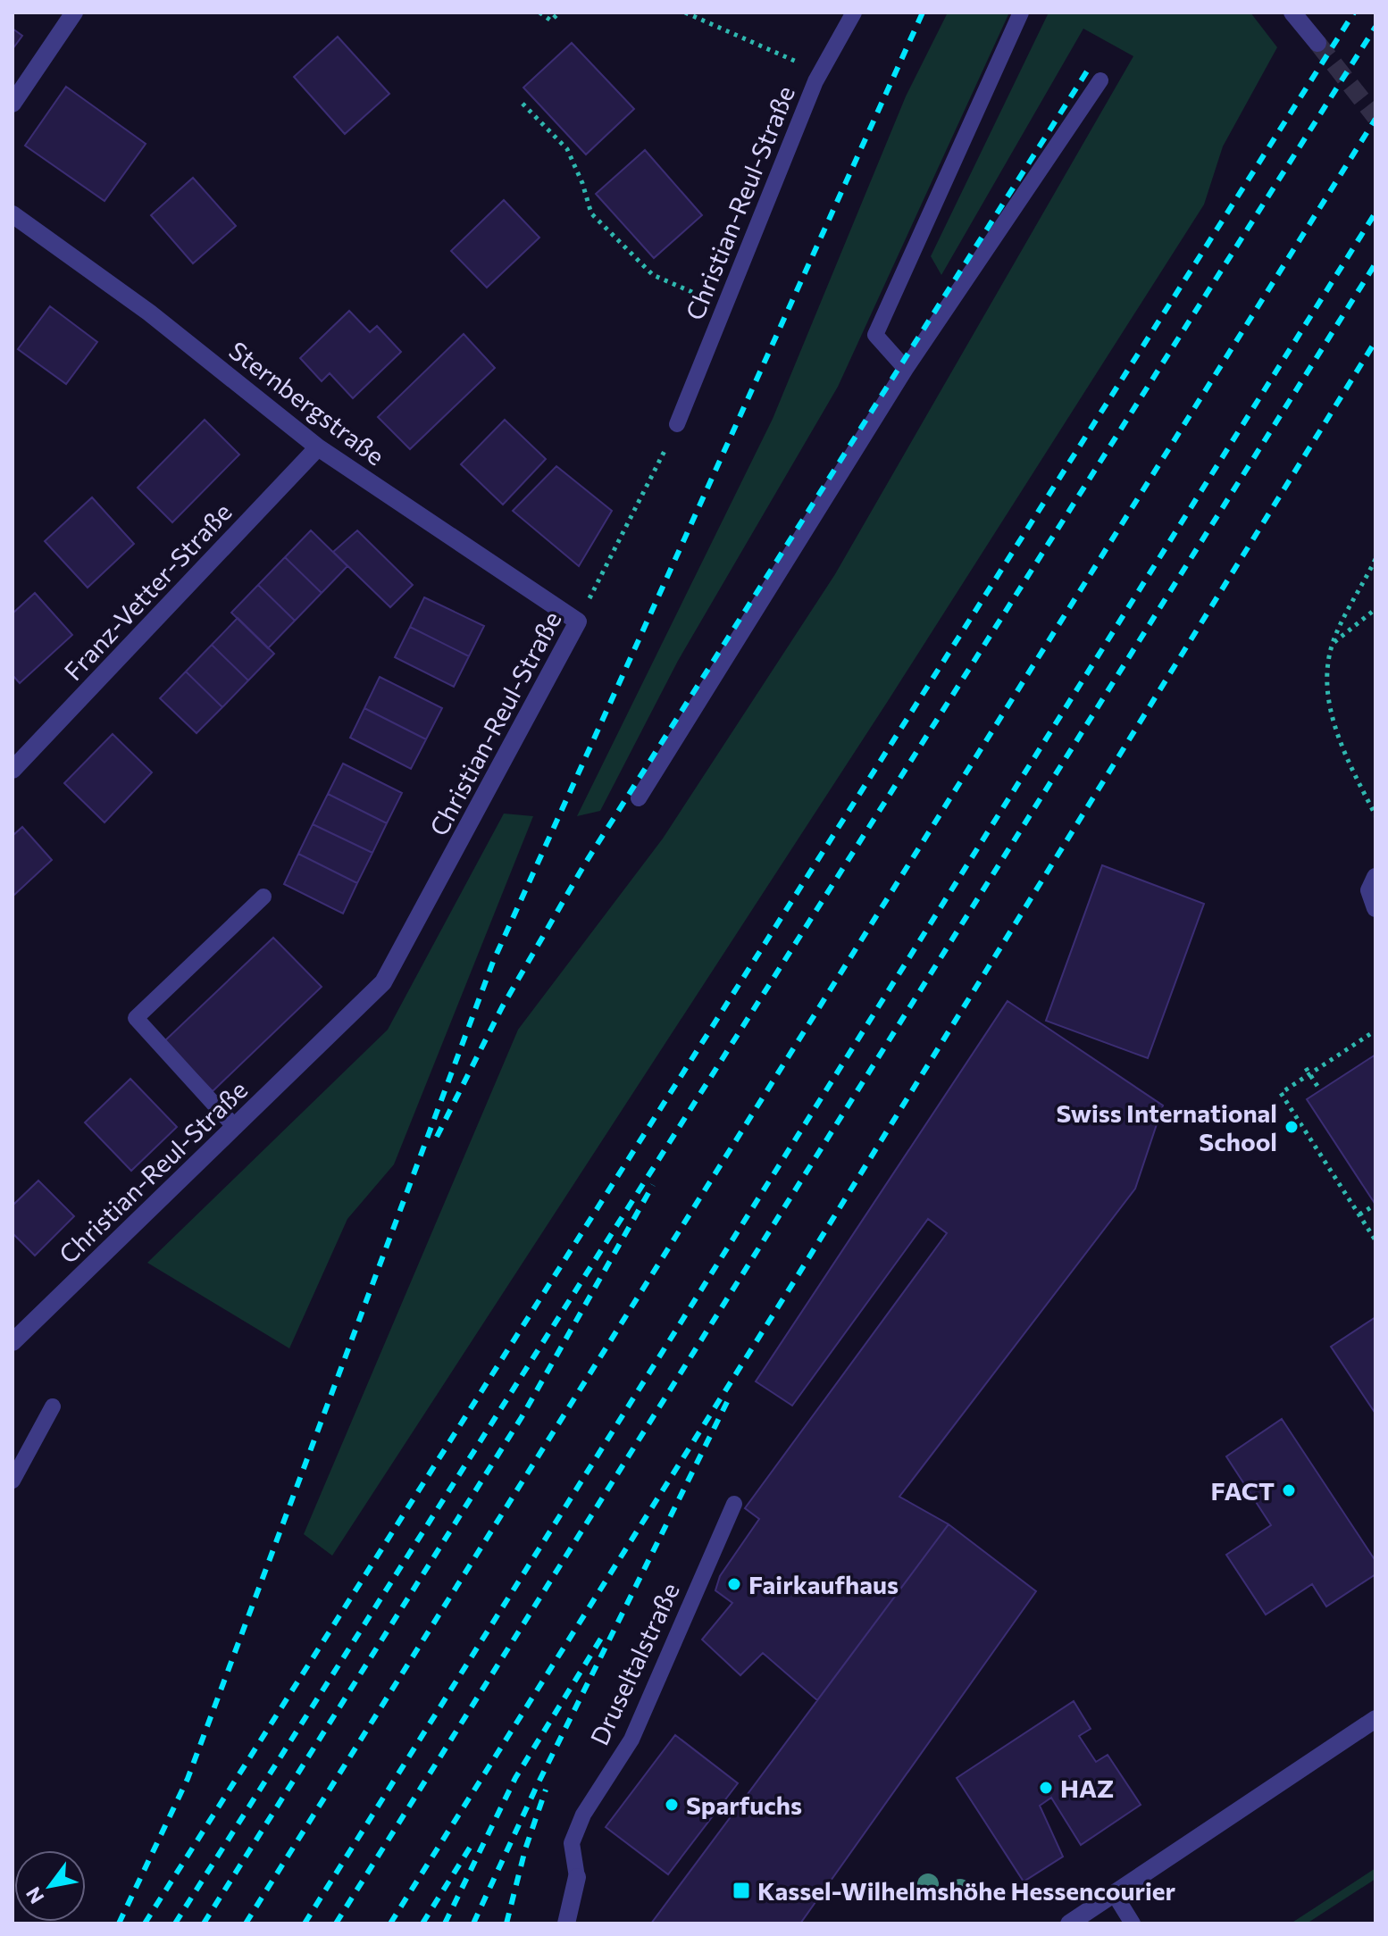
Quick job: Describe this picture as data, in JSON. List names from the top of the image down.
{
  "streets": {
    "street": [
      "Christian-Reul-Straße",
      "Sternbergstraße",
      "Franz-Vetter-Straße",
      "Druseltalstraße"
    ]
  },
  "crossings": [
    ["Christian-Reul-Straße", "Sternbergstraße"],
    ["Sternbergstraße", "Franz-Vetter-Straße"]
  ],
  "places": {
    "other": [
      "Swiss International School",
      "FACT",
      "Fairkaufhaus",
      "HAZ",
      "Sparfuchs"
    ],
    "transit": ["Kassel-Wilhelmshöhe Hessencourier"]
  },
  "north": "bottom left"
}
